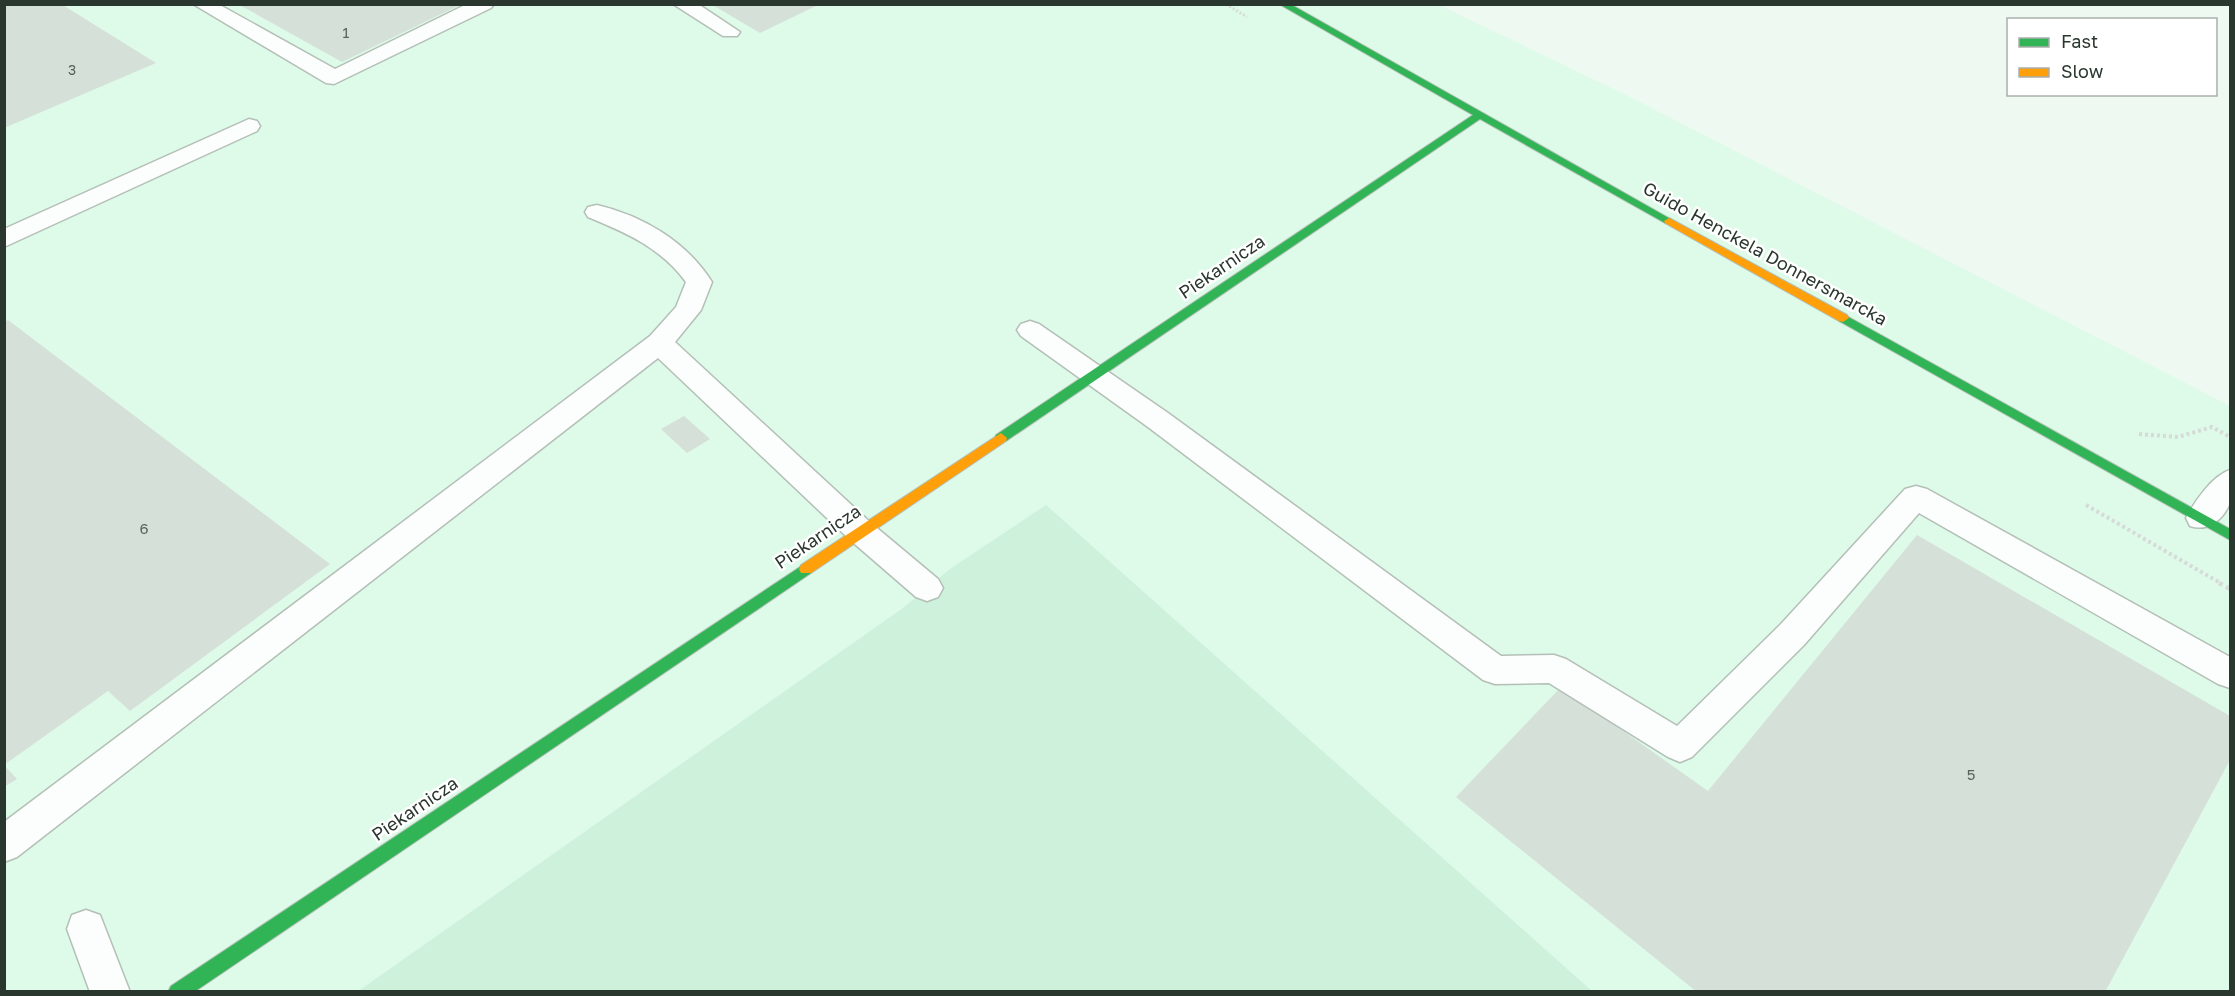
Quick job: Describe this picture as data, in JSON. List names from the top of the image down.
{
  "streets": {
    "street": ["Guido Henckela Donnersmarcka", "Piekarnicza"]
  },
  "crossings": [
    ["Guido Henckela Donnersmarcka", "Piekarnicza"]
  ],
  "house_numbers": [
    "1",
    "3",
    "6",
    "5"
  ],
  "legend": ["Fast", "Slow"]
}
